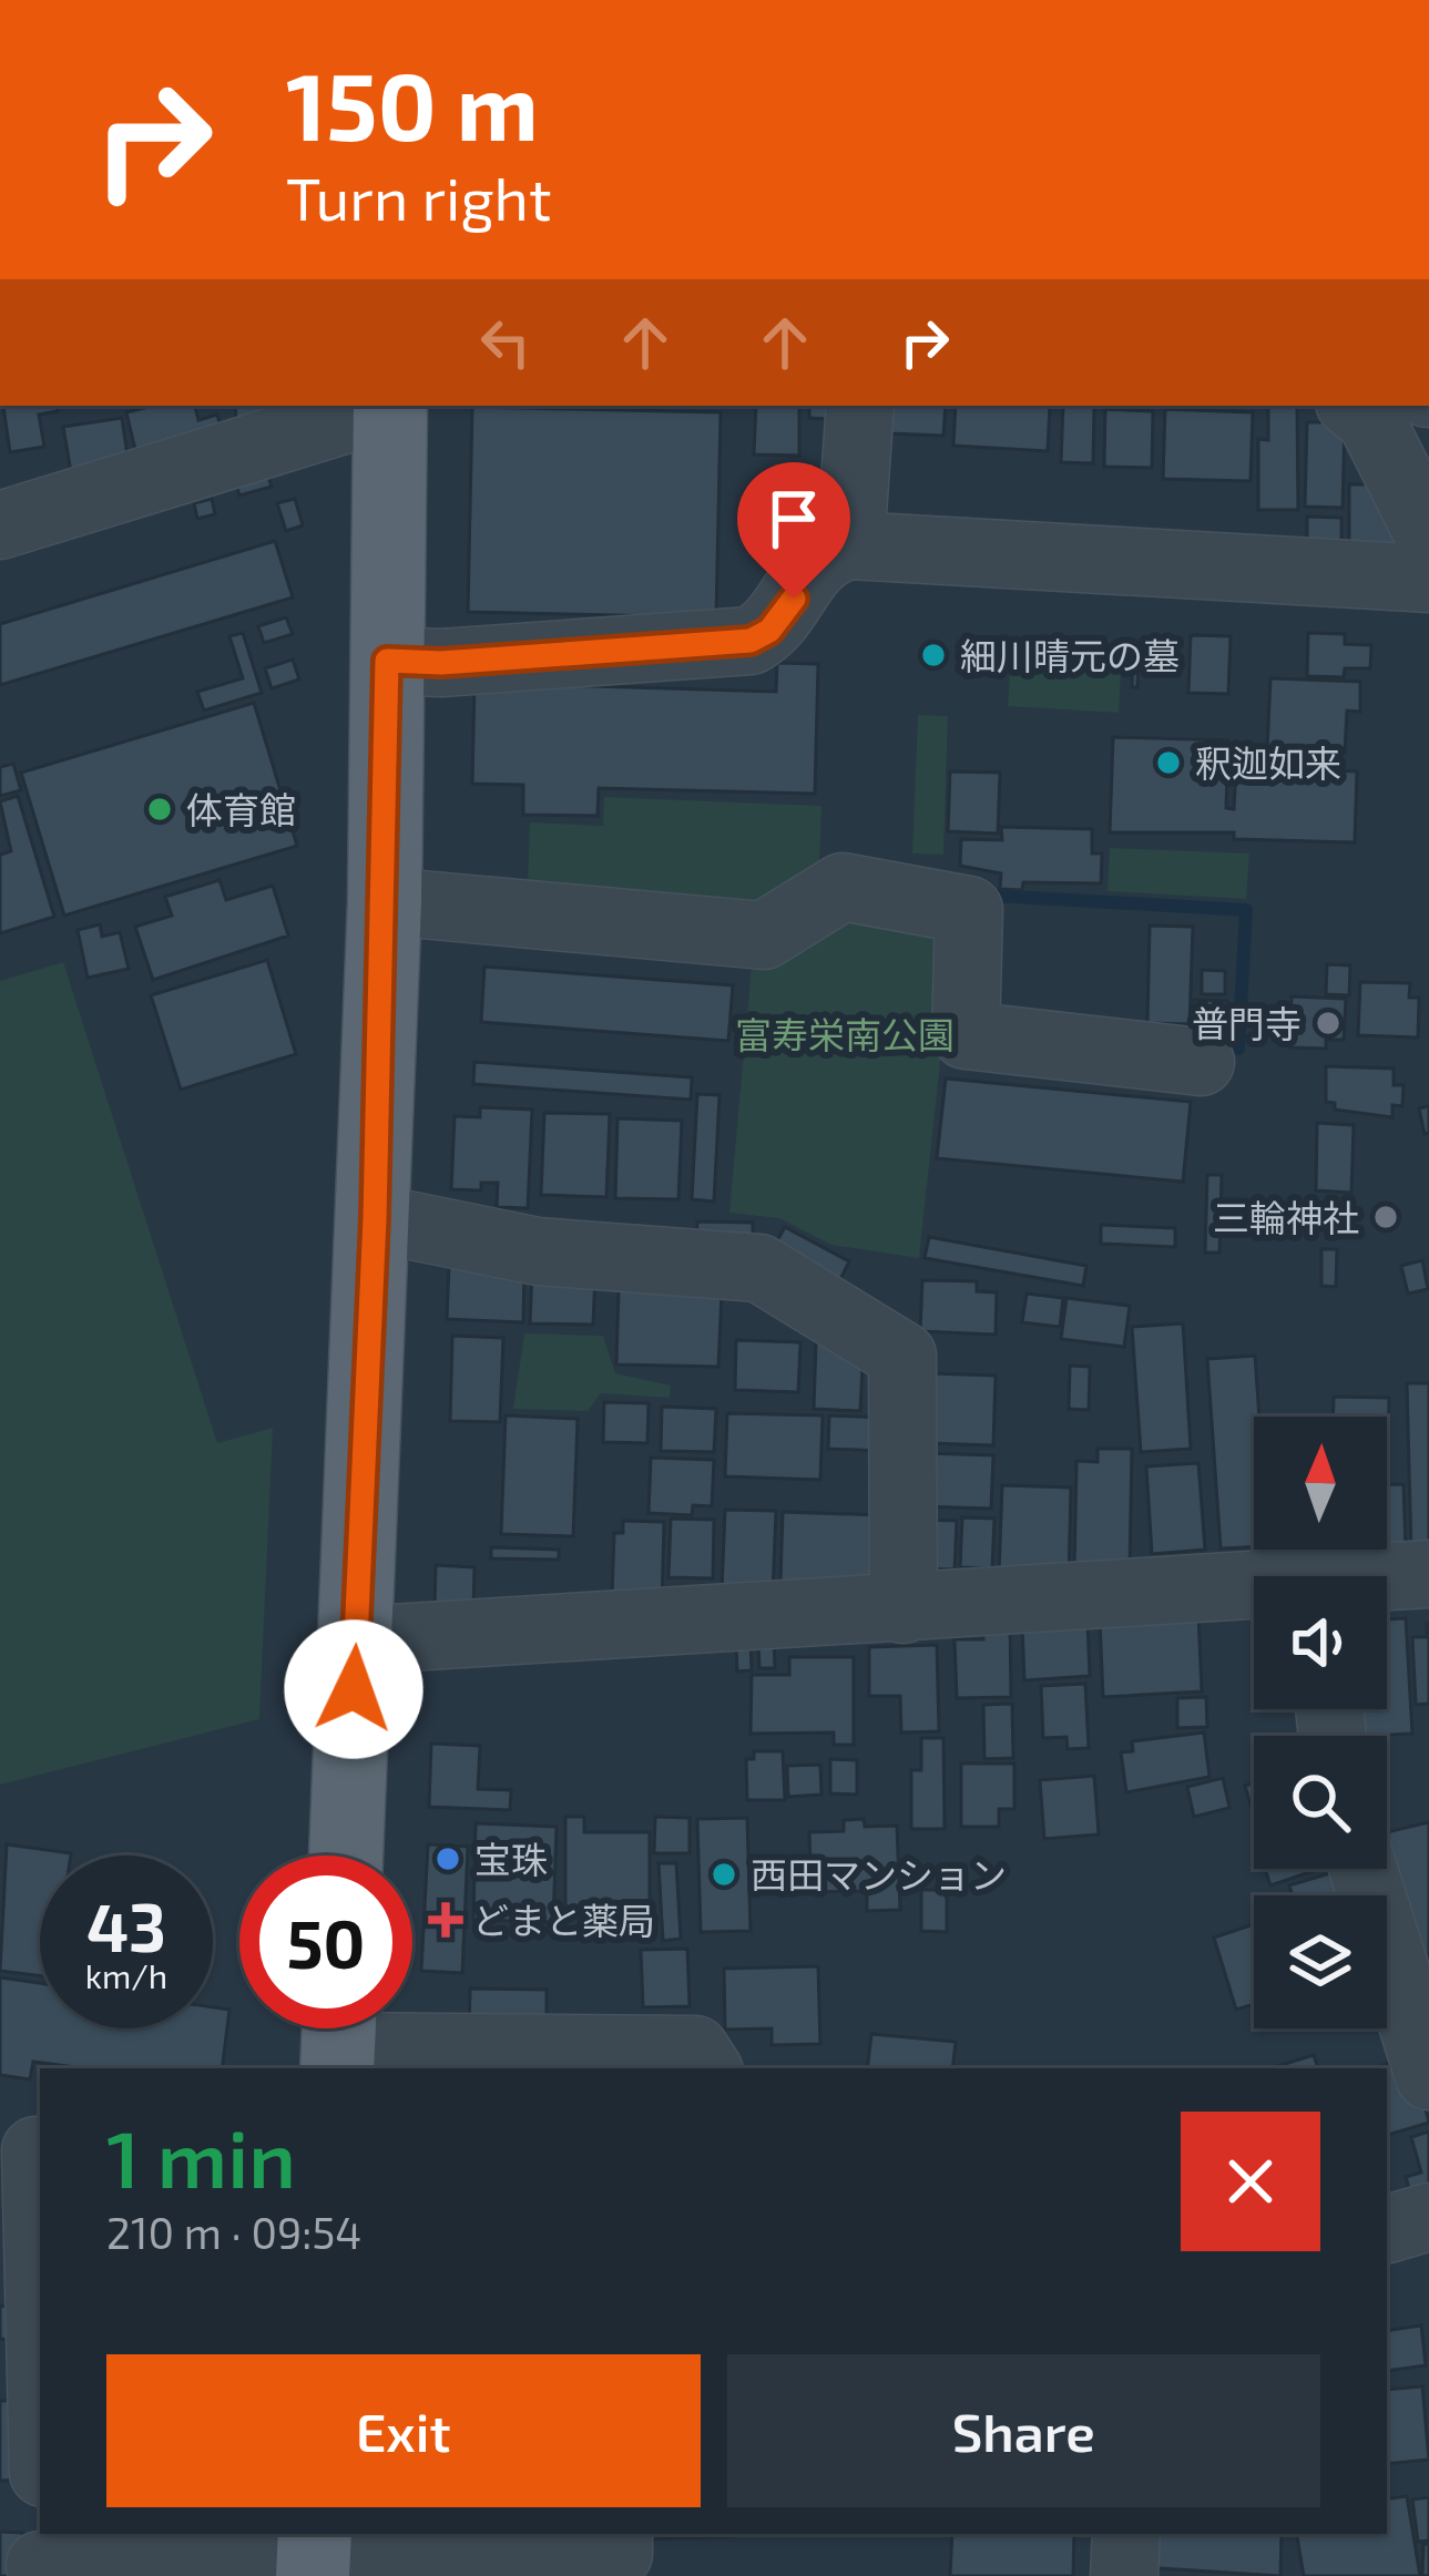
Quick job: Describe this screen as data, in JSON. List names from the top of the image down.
{
  "parks": ["富寿栄南公園"],
  "places": {
    "other": [
      "細川晴元の墓",
      "釈迦如来",
      "体育館",
      "普門寺",
      "三輪神社",
      "宝珠",
      "西田マンション"
    ],
    "health": ["どまと薬局"]
  },
  "north": "top",
  "page": {
    "turn": ["150 m", "Turn right"],
    "speed": "43 km/h",
    "limit": "50",
    "heading": ["1 min", "210 m · 09:54"],
    "buttons": ["Exit", "Share"]
  }
}
